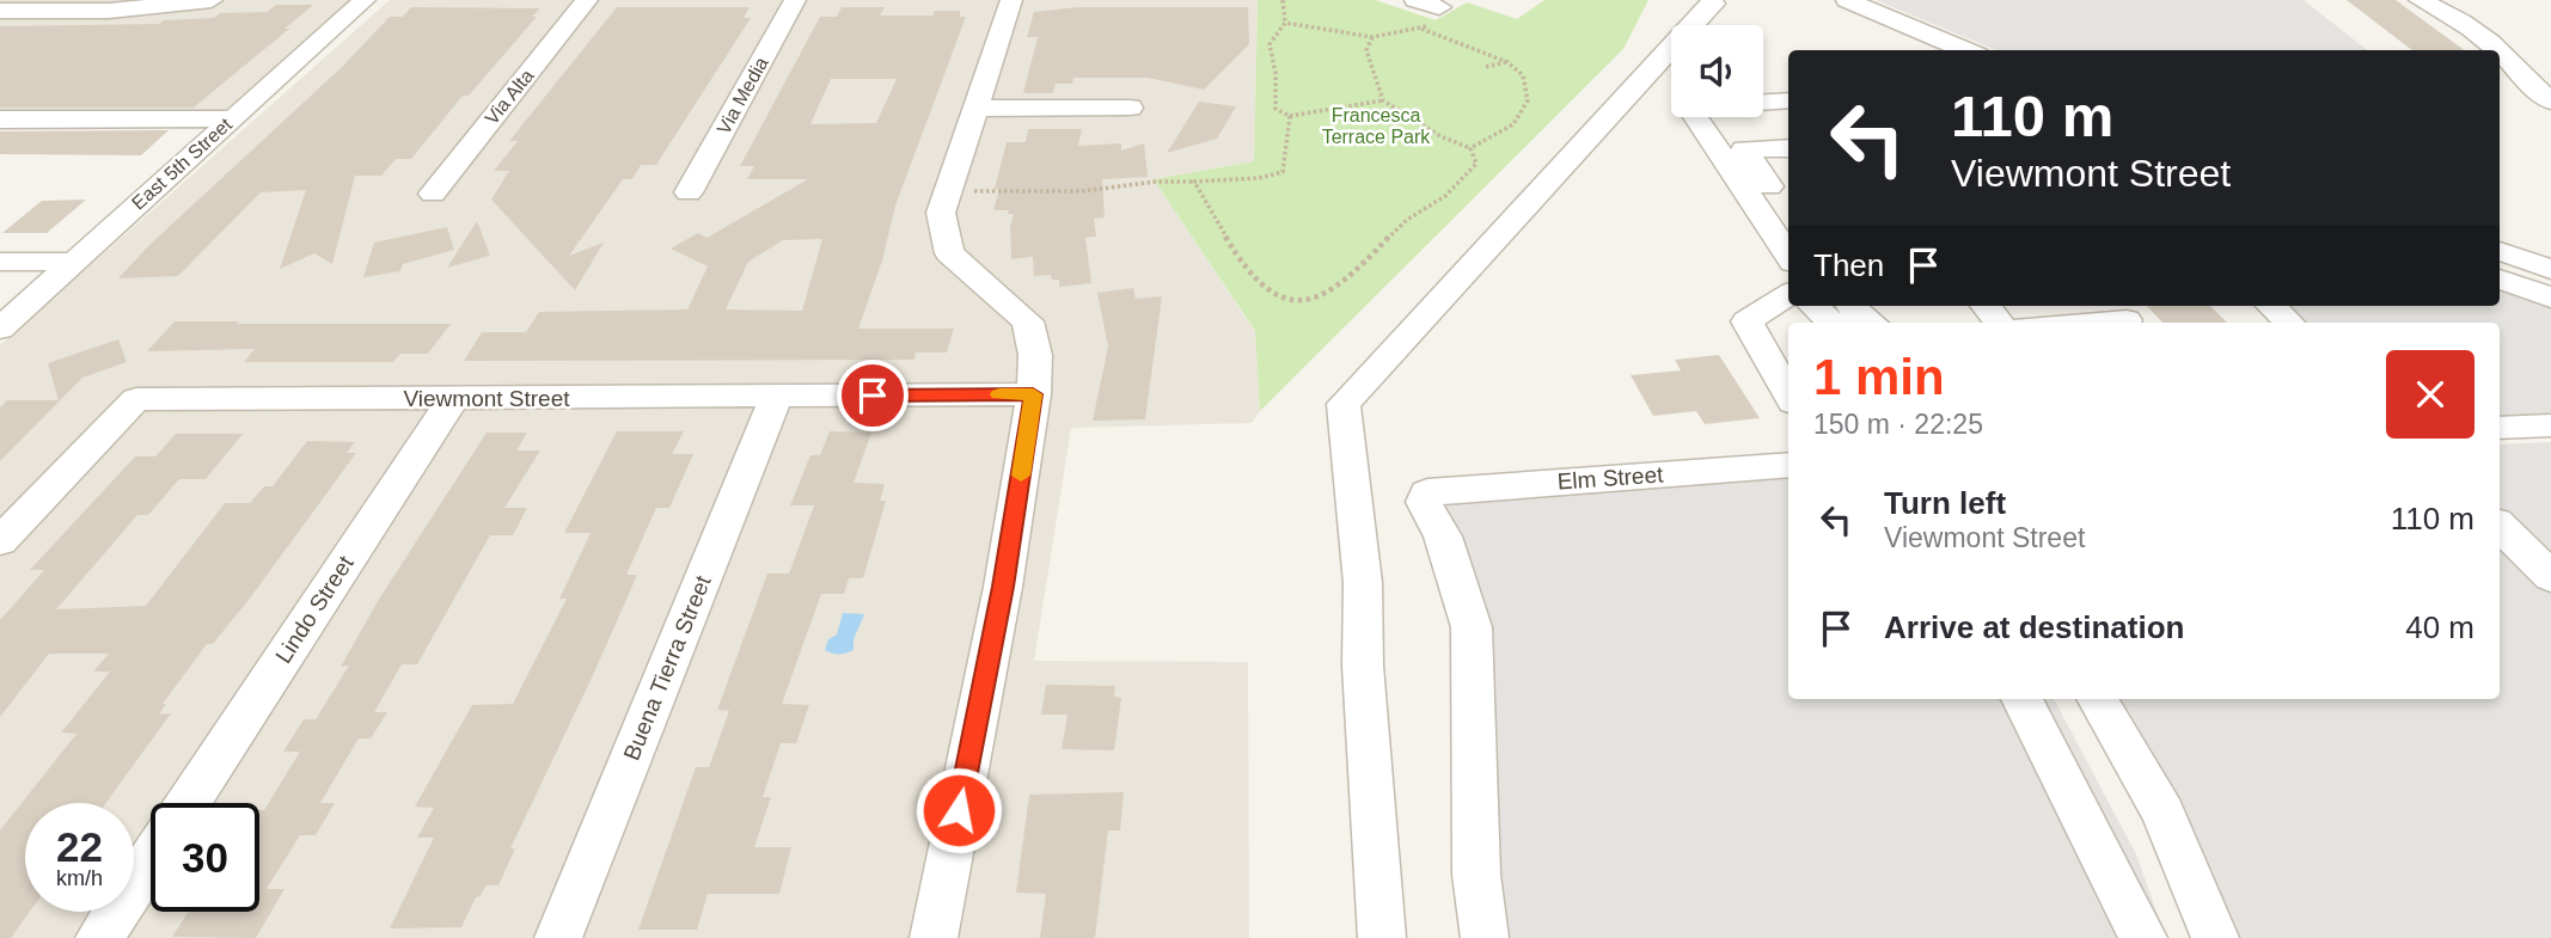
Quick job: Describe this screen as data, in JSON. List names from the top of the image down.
{
  "streets": {
    "street": [
      "Via Media",
      "Via Alta",
      "East 5th Street",
      "Viewmont Street",
      "Elm Street",
      "Lindo Street",
      "Buena Tierra Street"
    ]
  },
  "crossings": [
    ["Viewmont Street", "Lindo Street"],
    ["Viewmont Street", "Buena Tierra Street"]
  ],
  "parks": ["Francesca Terrace Park"],
  "page": {
    "turn": ["110 m", "Viewmont Street"],
    "then": "Then",
    "heading": ["1 min", "150 m · 22:25"],
    "list": [
      {
        "name": "Turn left",
        "note": "Viewmont Street",
        "value": "110 m"
      },
      {
        "name": "Arrive at destination",
        "value": "40 m"
      }
    ],
    "speed": "22 km/h",
    "limit": "30"
  }
}
